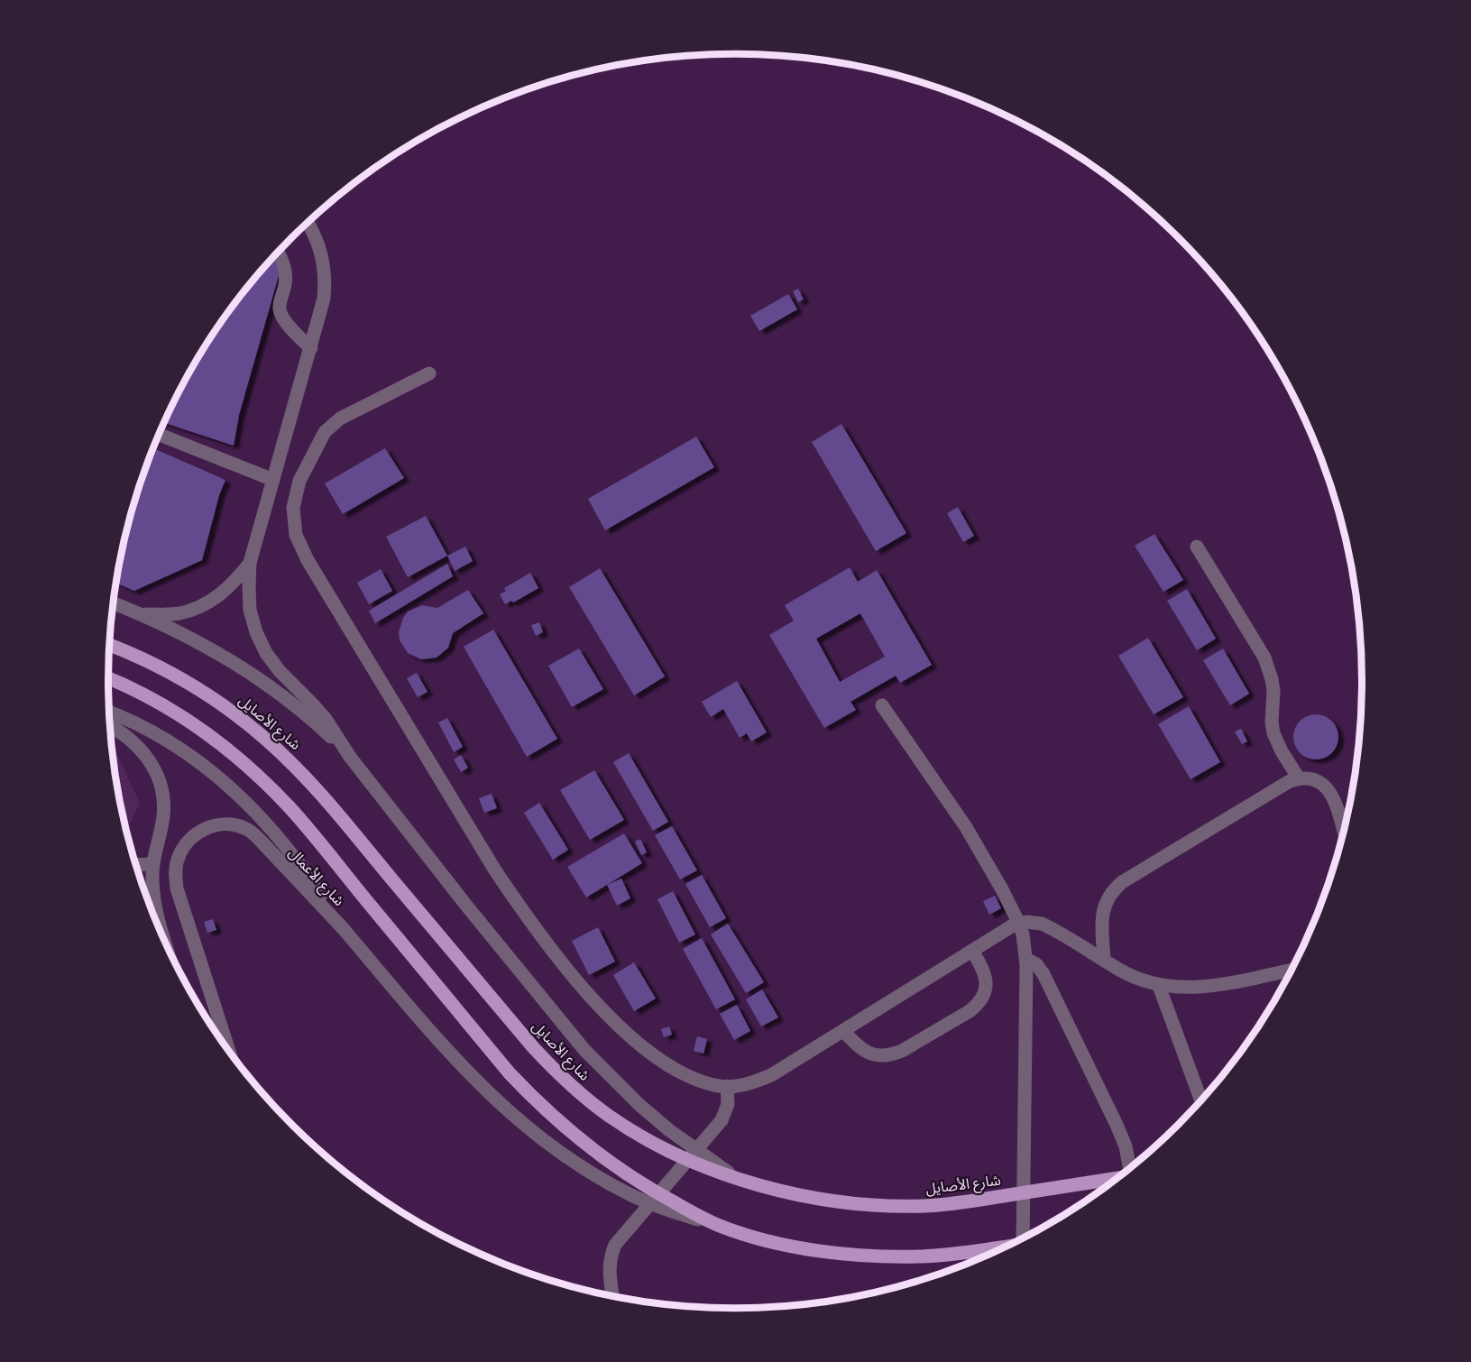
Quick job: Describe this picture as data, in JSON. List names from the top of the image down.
{
  "streets": {
    "main road": ["شارع الأصايل"],
    "street": ["شارع الأعمال"]
  }
}
